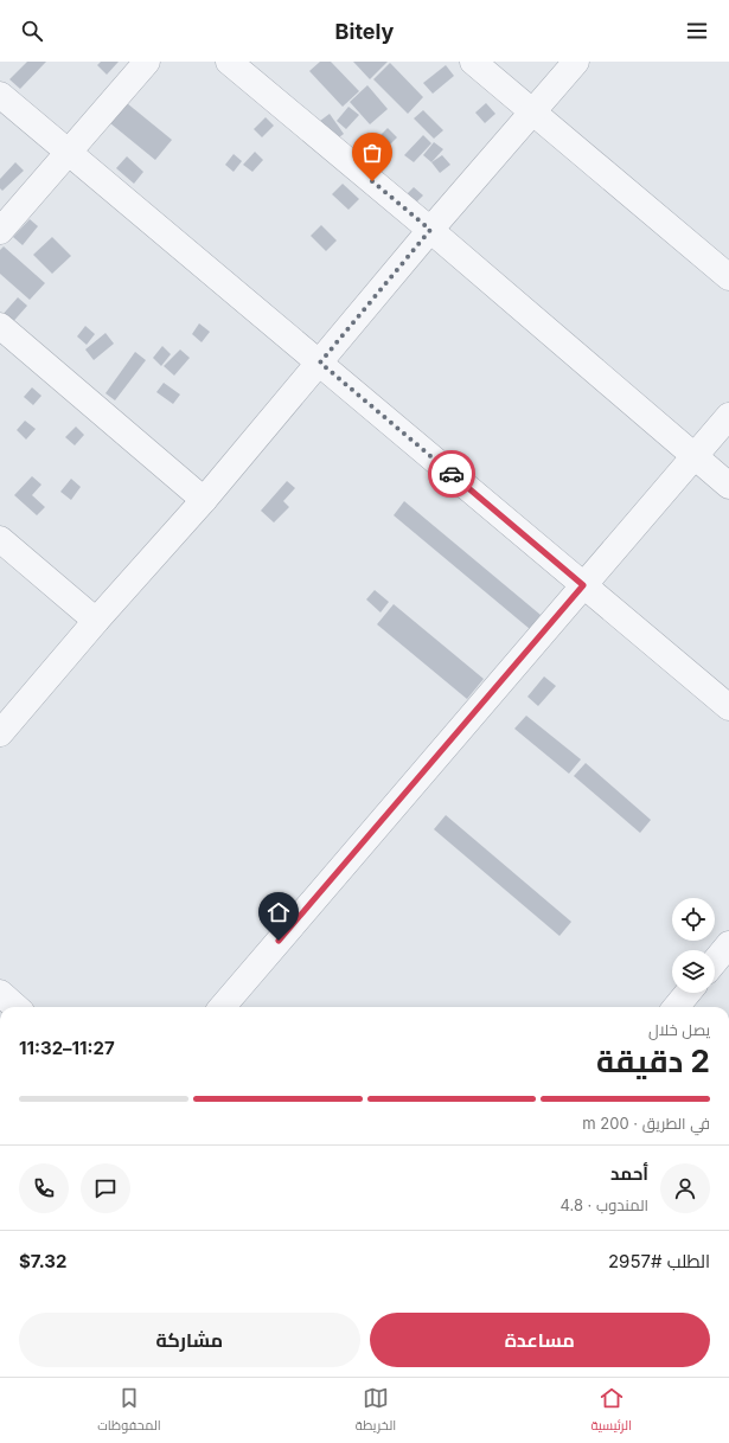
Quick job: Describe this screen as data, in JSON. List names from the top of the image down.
{
  "page": {
    "header": "Bitely",
    "heading": ["2 دقيقة", "يصل خلال", "11:27–11:32"],
    "panel": [
      "أحمد",
      "المندوب · 4.8",
      "الطلب #2957",
      "$7.32"
    ],
    "bar": "في الطريق · 200 m",
    "buttons": ["مساعدة", "مشاركة"],
    "tabs": ["الرئيسية", "الخريطة", "المحفوظات"]
  }
}
